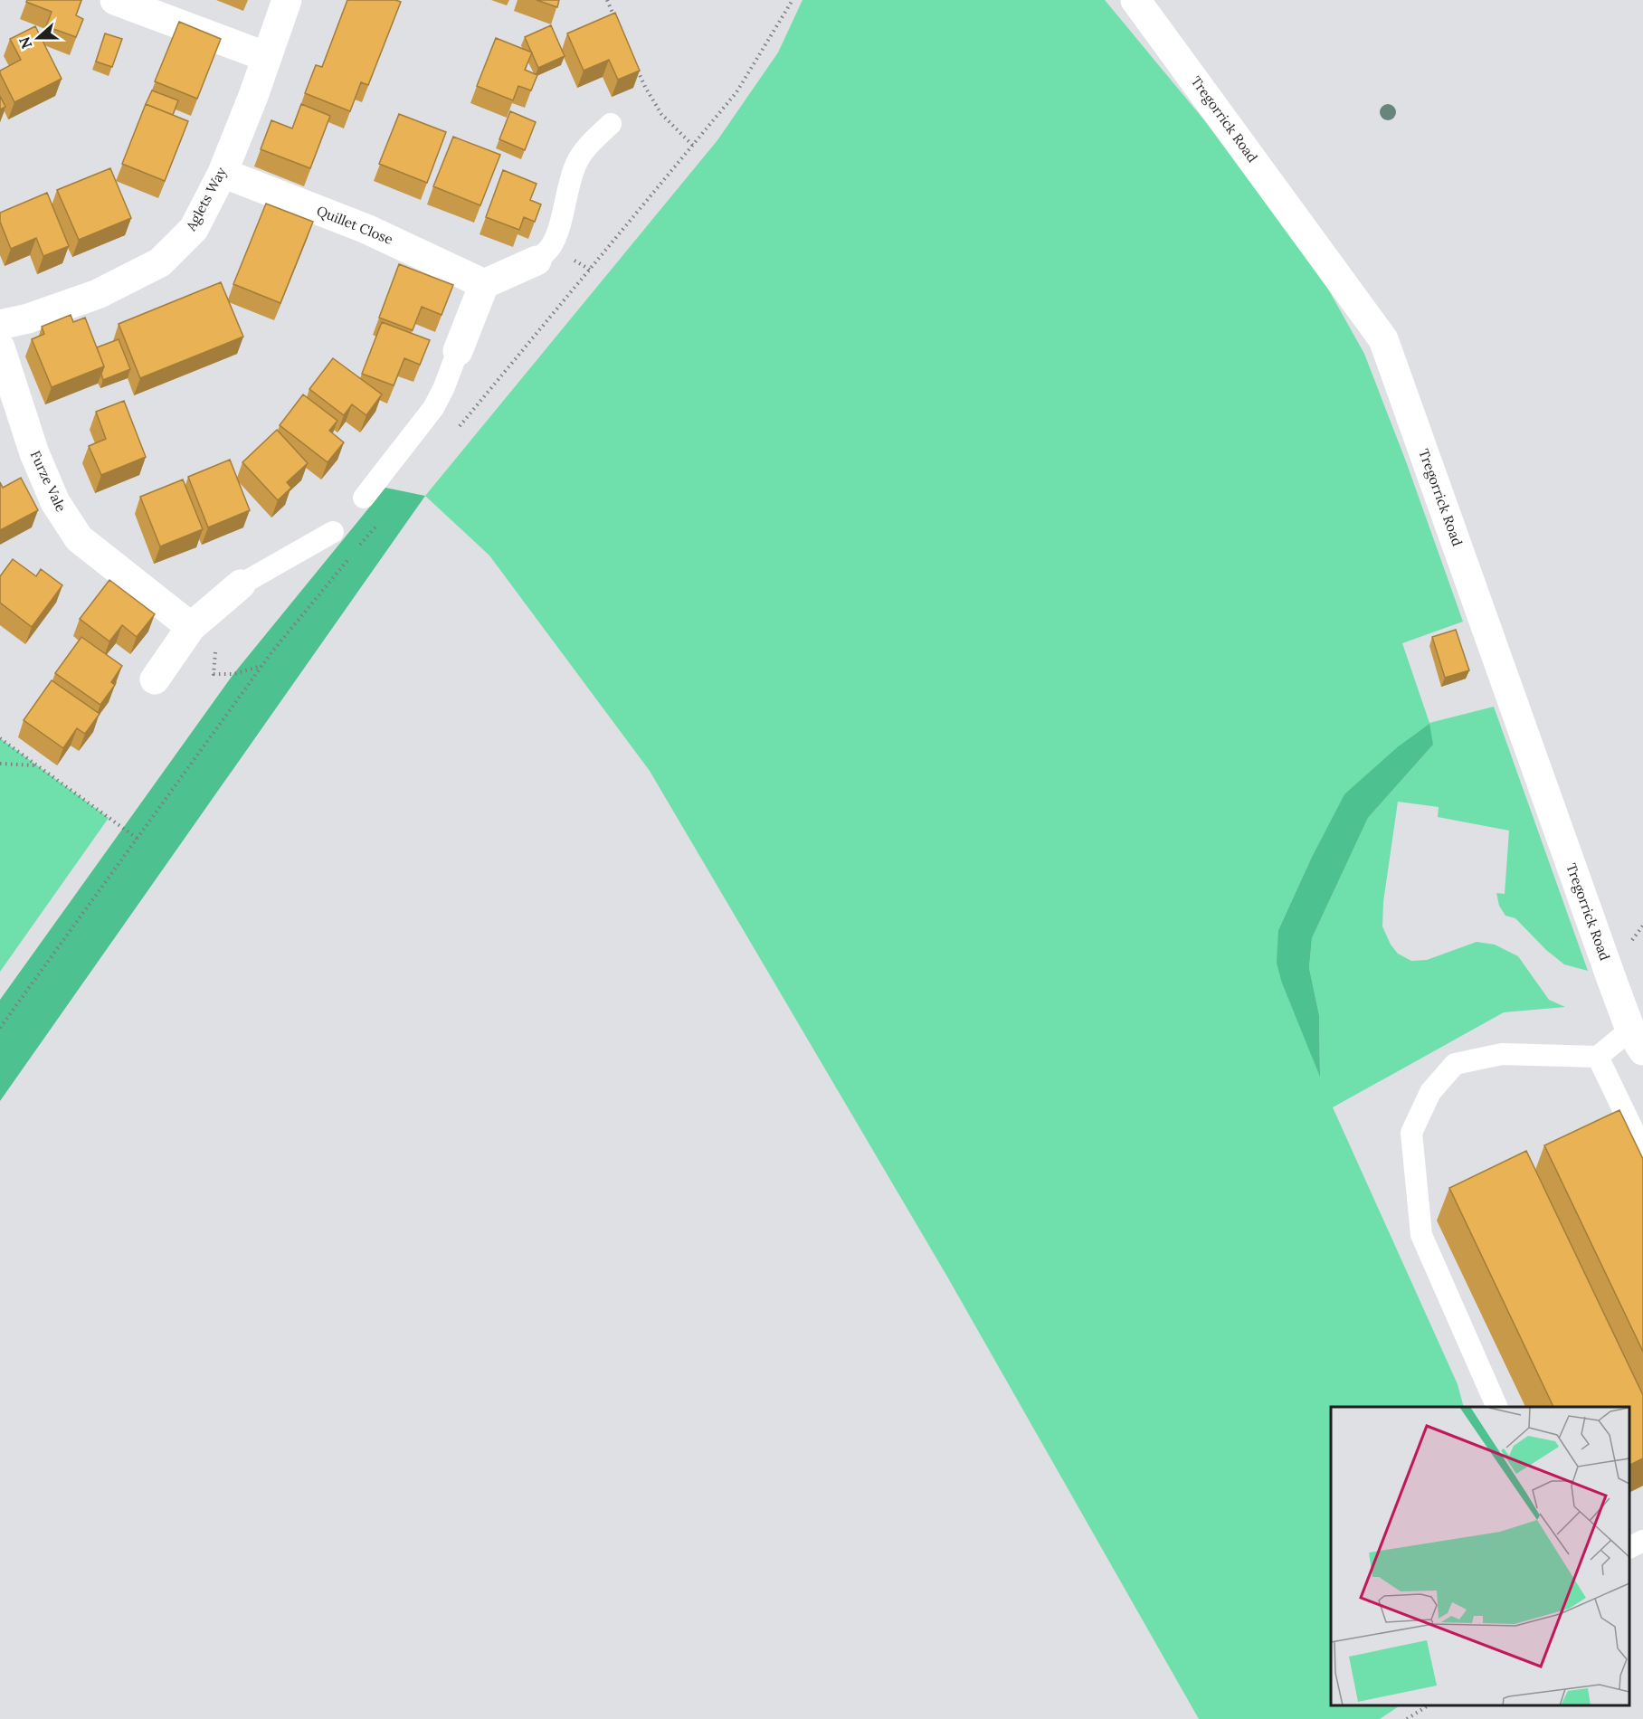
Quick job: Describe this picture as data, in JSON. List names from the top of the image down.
{
  "streets": {
    "street": [
      "Tregorrick Road",
      "Aglets Way",
      "Quillet Close",
      "Furze Vale"
    ]
  },
  "crossings": [
    ["Aglets Way", "Quillet Close"]
  ],
  "north": "left"
}
